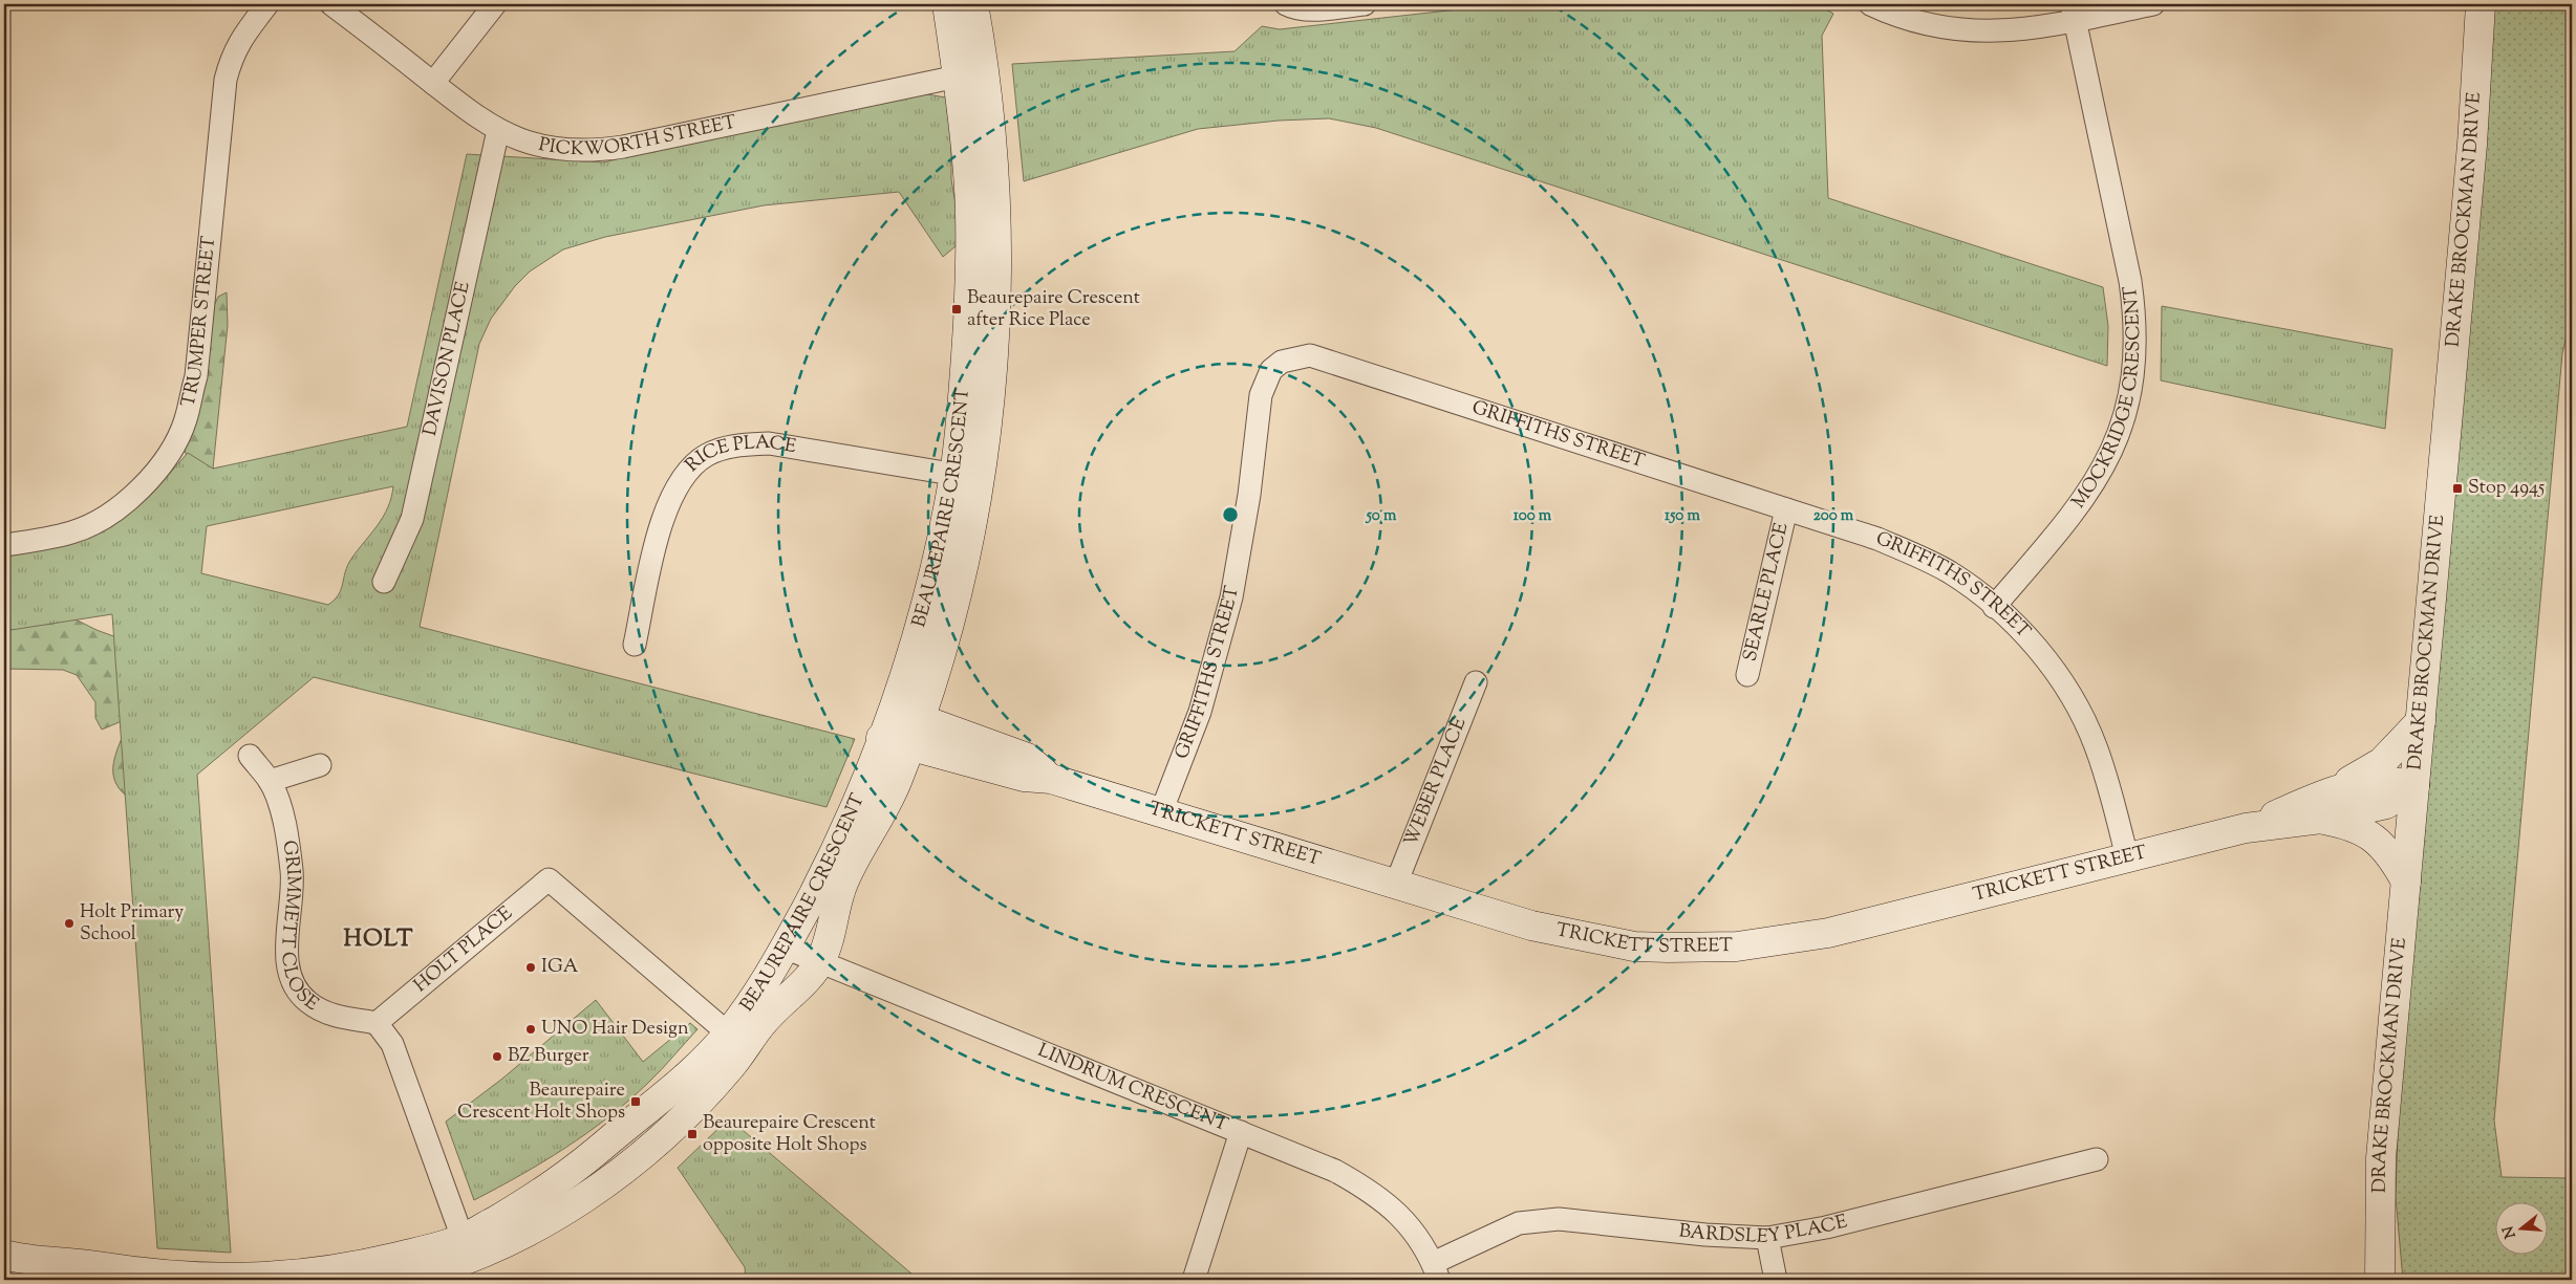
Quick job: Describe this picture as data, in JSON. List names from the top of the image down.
{
  "streets": {
    "street": [
      "PICKWORTH STREET",
      "DRAKE BROCKMAN DRIVE",
      "TRUMPER STREET",
      "DAVISON PLACE",
      "MOCKRIDGE CRESCENT",
      "GRIFFITHS STREET",
      "RICE PLACE",
      "BEAUREPAIRE CRESCENT",
      "SEARLE PLACE",
      "WEBER PLACE",
      "TRICKETT STREET",
      "GRIMMETT CLOSE",
      "HOLT PLACE",
      "LINDRUM CRESCENT",
      "BARDSLEY PLACE"
    ]
  },
  "crossings": [
    ["PICKWORTH STREET", "DAVISON PLACE"],
    ["PICKWORTH STREET", "BEAUREPAIRE CRESCENT"],
    ["DRAKE BROCKMAN DRIVE", "TRICKETT STREET"],
    ["MOCKRIDGE CRESCENT", "GRIFFITHS STREET"],
    ["GRIFFITHS STREET", "SEARLE PLACE"],
    ["GRIFFITHS STREET", "TRICKETT STREET"],
    ["RICE PLACE", "BEAUREPAIRE CRESCENT"],
    ["BEAUREPAIRE CRESCENT", "TRICKETT STREET"],
    ["BEAUREPAIRE CRESCENT", "HOLT PLACE"],
    ["BEAUREPAIRE CRESCENT", "LINDRUM CRESCENT"],
    ["WEBER PLACE", "TRICKETT STREET"],
    ["GRIMMETT CLOSE", "HOLT PLACE"],
    ["LINDRUM CRESCENT", "BARDSLEY PLACE"]
  ],
  "districts": ["HOLT"],
  "places": {
    "transit": [
      "Beaurepaire Crescent after Rice Place",
      "Stop 4945",
      "Beaurepaire Crescent Holt Shops",
      "Beaurepaire Crescent opposite Holt Shops"
    ],
    "other": [
      "Holt Primary School",
      "IGA",
      "UNO Hair Design",
      "BZ Burger"
    ]
  },
  "north": "left",
  "rings": [
    "50 m",
    "100 m",
    "150 m",
    "200 m"
  ]
}
